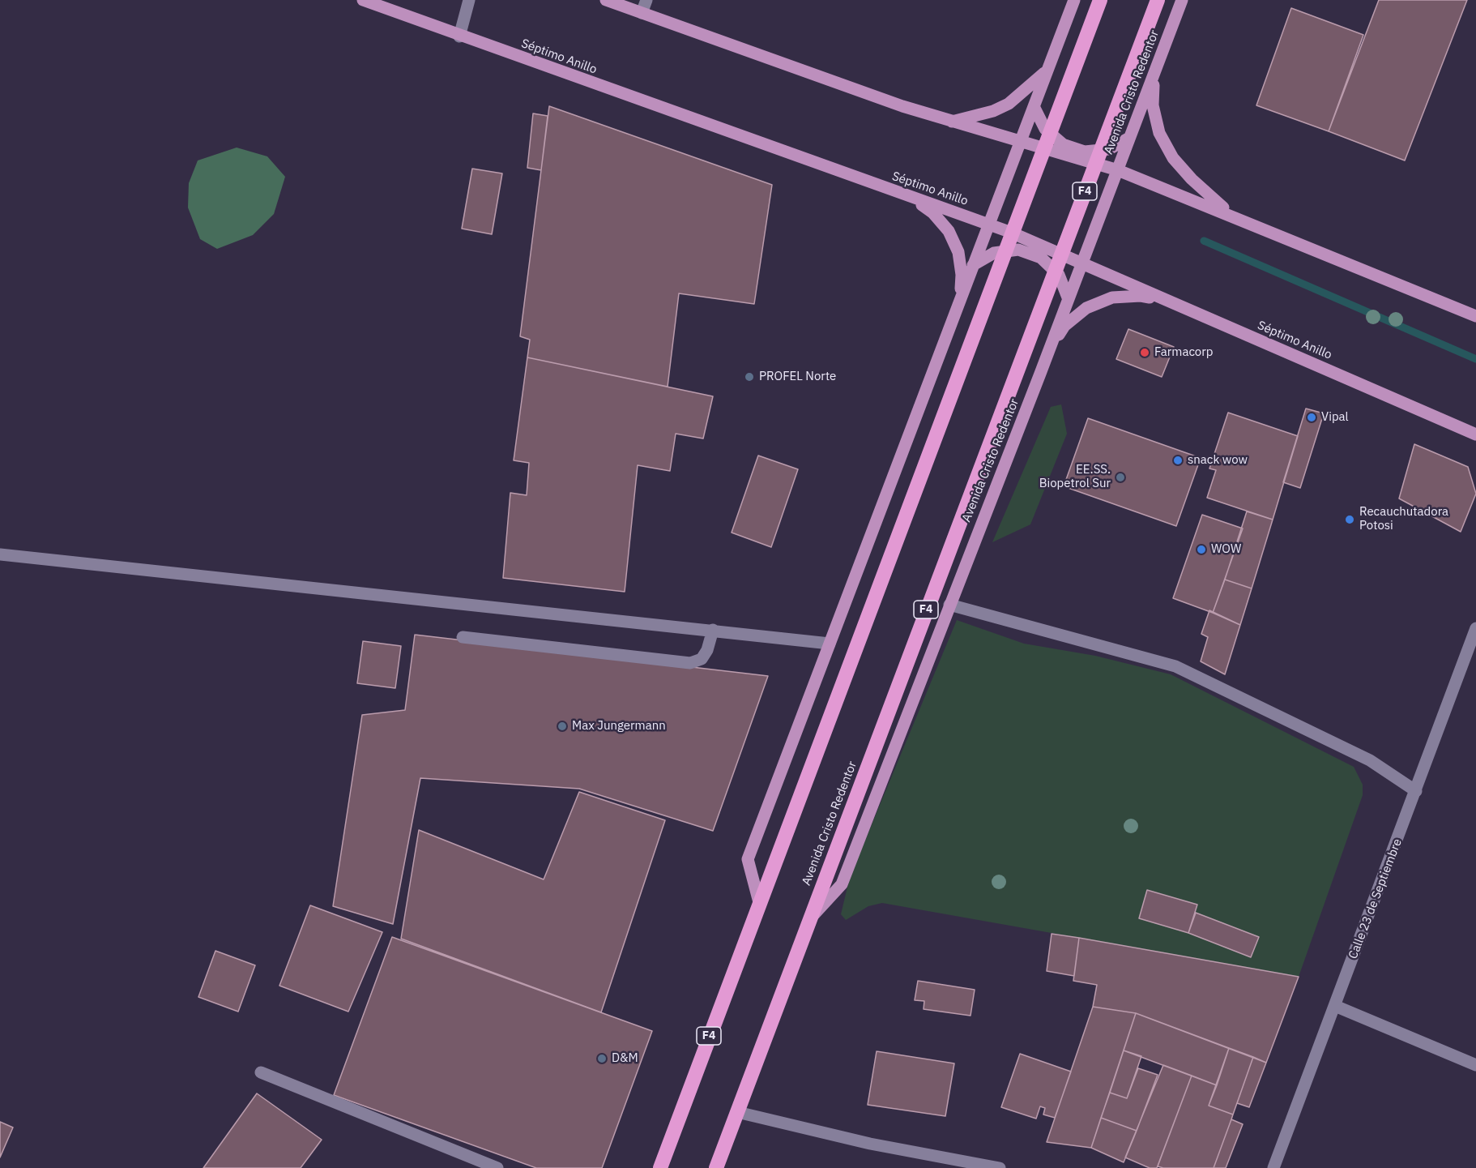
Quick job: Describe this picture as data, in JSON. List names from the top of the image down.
{
  "streets": {
    "highway": ["Avenida Cristo Redentor", "F4"],
    "main road": ["Séptimo Anillo"],
    "street": ["Calle 23 de Septiembre"]
  },
  "crossings": [
    ["Séptimo Anillo", "Avenida Cristo Redentor"]
  ],
  "places": [
    "Farmacorp",
    "PROFEL Norte",
    "Vipal",
    "snack wow",
    "EE.SS. Biopetrol Sur",
    "Recauchutadora Potosi",
    "WOW",
    "Max Jungermann",
    "D&M"
  ]
}
